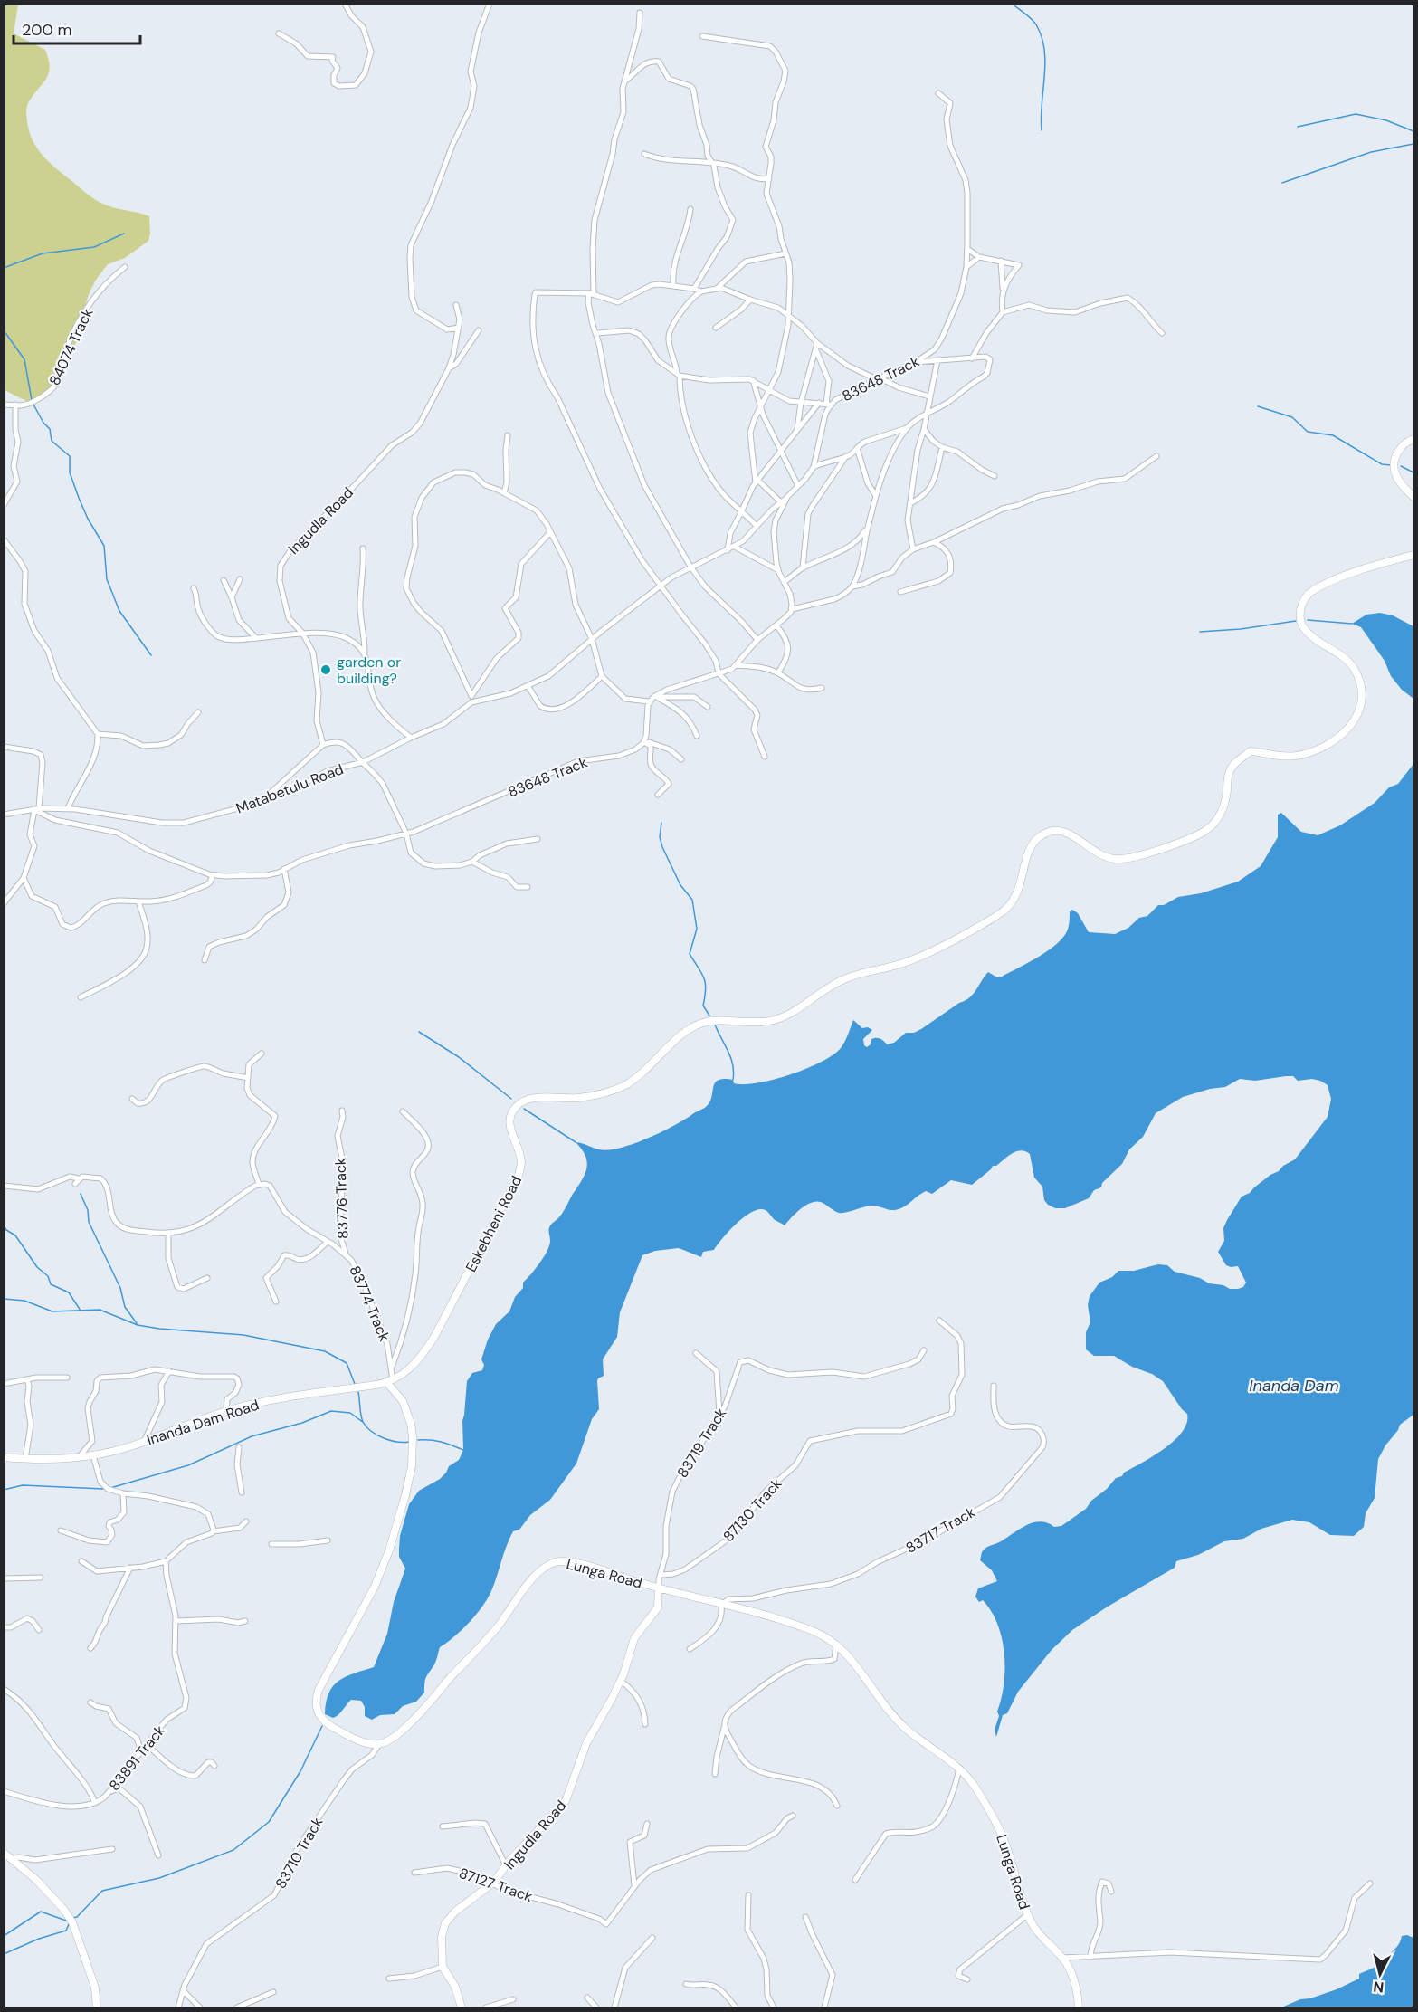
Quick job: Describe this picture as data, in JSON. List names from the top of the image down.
{
  "streets": {
    "street": [
      "84074 Track",
      "83648 Track",
      "Ingudla Road",
      "Matabetulu Road",
      "83776 Track",
      "Eskebheni Road",
      "83774 Track",
      "Inanda Dam Road",
      "83719 Track",
      "87130 Track",
      "83717 Track",
      "Lunga Road",
      "83891 Track",
      "83710 Track",
      "87127 Track"
    ]
  },
  "crossings": [
    ["83648 Track", "Matabetulu Road"],
    ["Ingudla Road", "83719 Track"],
    ["Ingudla Road", "Lunga Road"],
    ["Ingudla Road", "87127 Track"],
    ["83776 Track", "83774 Track"],
    ["Eskebheni Road", "Inanda Dam Road"],
    ["83774 Track", "Inanda Dam Road"],
    ["83719 Track", "87130 Track"],
    ["83719 Track", "Lunga Road"],
    ["83717 Track", "Lunga Road"],
    ["Lunga Road", "83710 Track"]
  ],
  "water": ["Inanda Dam"],
  "places": ["garden or building?"],
  "scale_bar": "200 m",
  "north": "bottom"
}
